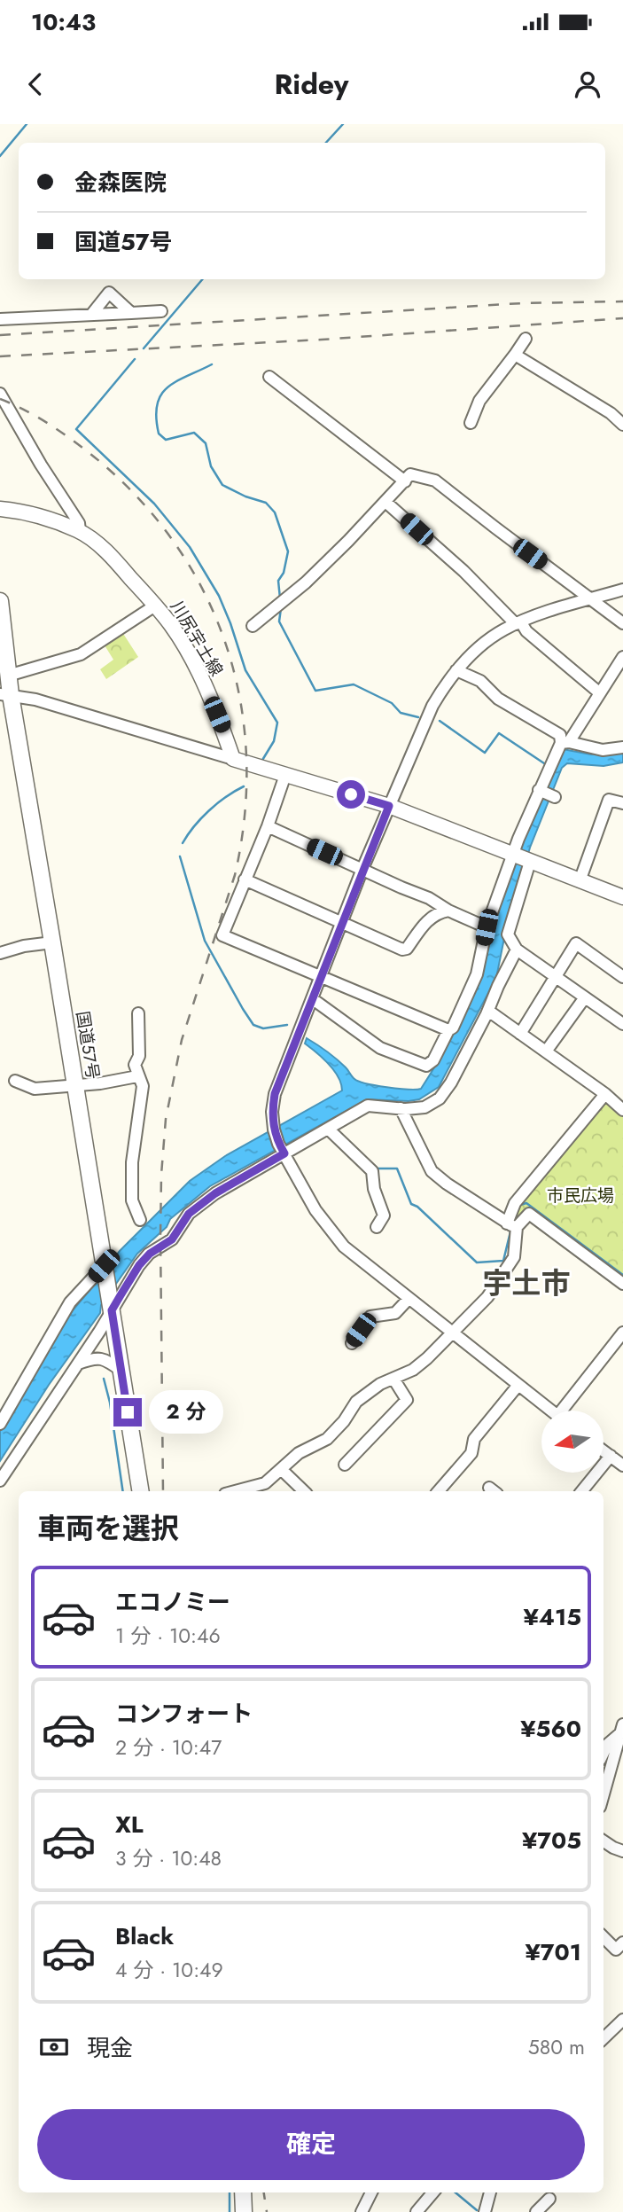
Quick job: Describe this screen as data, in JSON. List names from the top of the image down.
{
  "streets": {
    "highway": ["国道57号"],
    "main road": ["川尻宇土線"]
  },
  "districts": ["宇土市"],
  "parks": ["市民広場"],
  "north": "left",
  "page": {
    "status": "10:43",
    "header": "Ridey",
    "banner": ["金森医院", "国道57号"],
    "bubble": "2 分",
    "heading": "車両を選択",
    "list": [
      {
        "name": "エコノミー",
        "note": "1 分 · 10:46",
        "value": "¥415"
      },
      {
        "name": "コンフォート",
        "note": "2 分 · 10:47",
        "value": "¥560"
      },
      {
        "name": "XL",
        "note": "3 分 · 10:48",
        "value": "¥705"
      },
      {
        "name": "Black",
        "note": "4 分 · 10:49",
        "value": "¥701"
      }
    ],
    "pay": ["現金", "580 m"],
    "buttons": "確定"
  }
}
